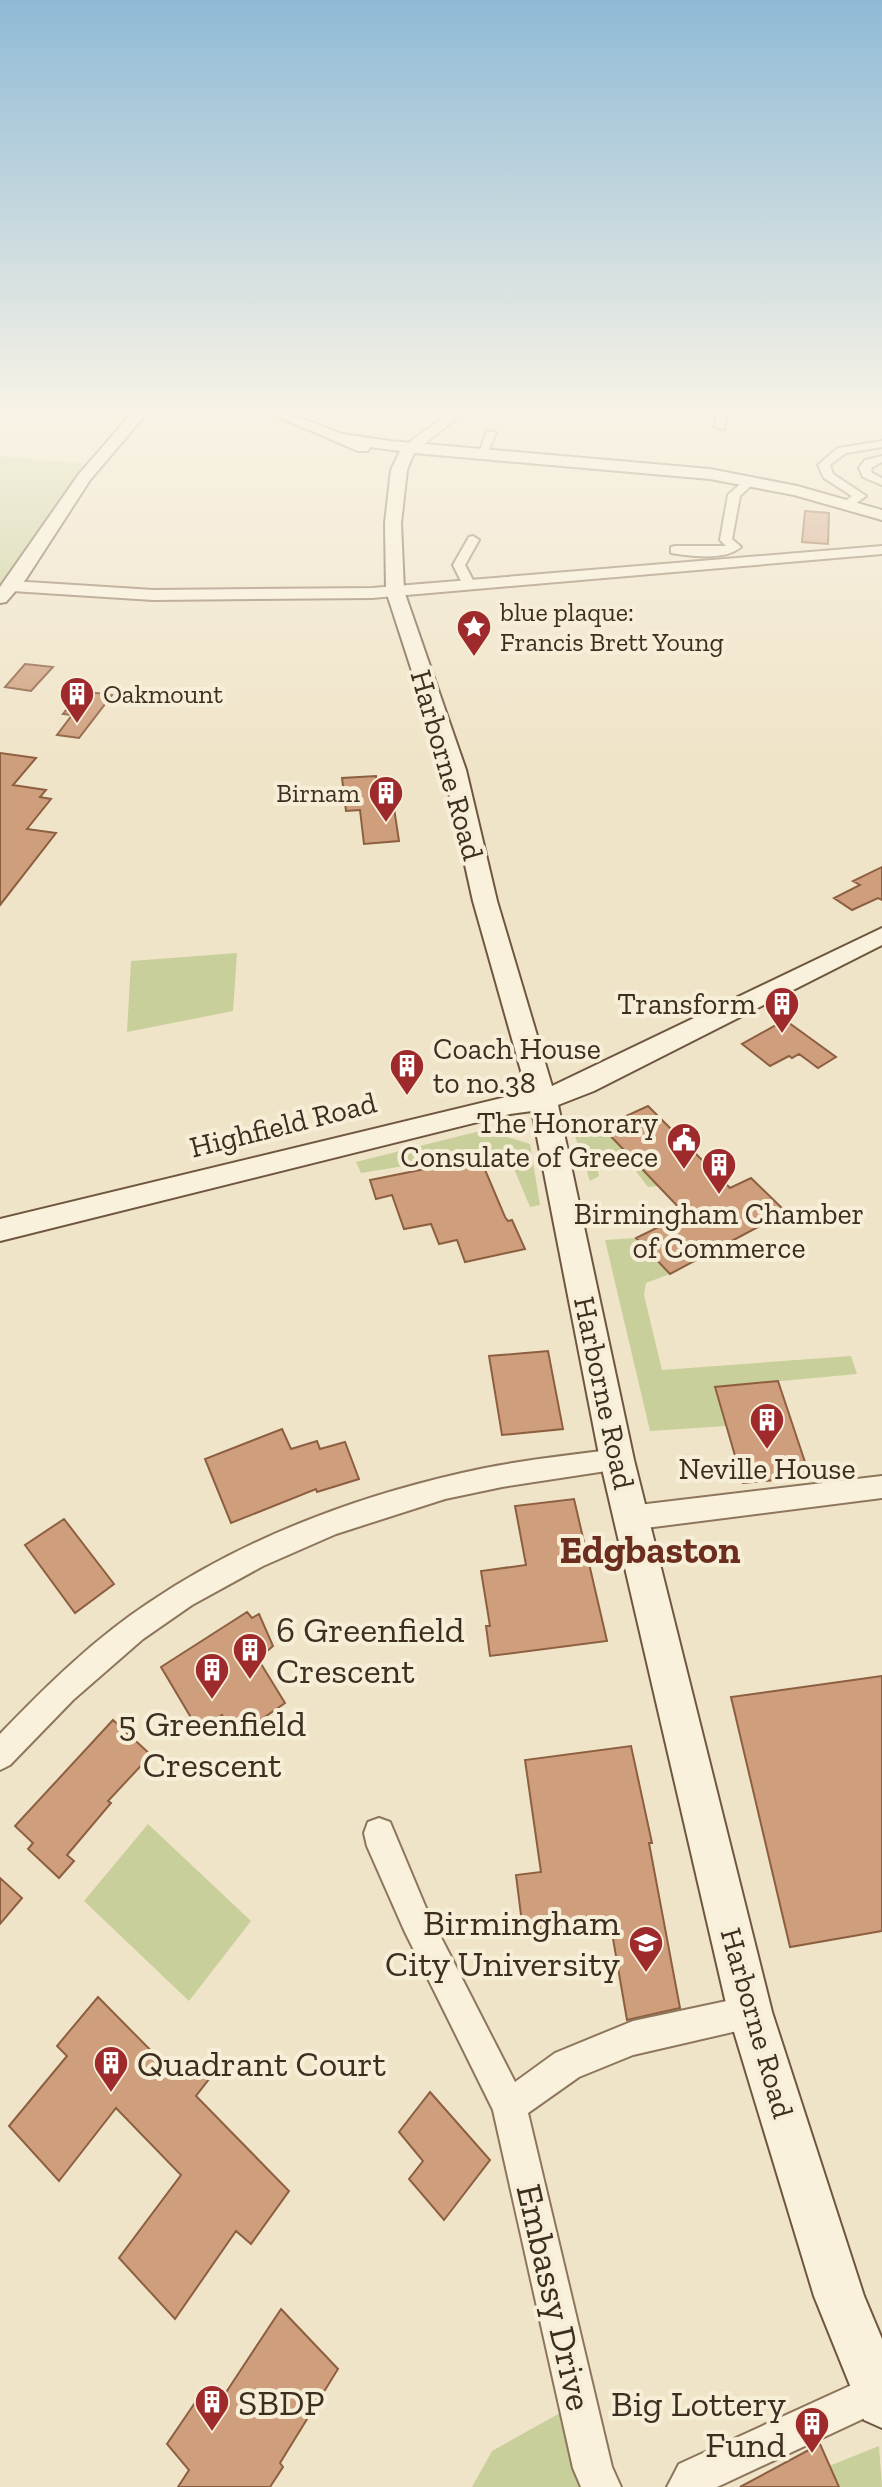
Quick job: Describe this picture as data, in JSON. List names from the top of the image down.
{
  "streets": {
    "main road": ["Harborne Road", "Highfield Road"],
    "street": ["Embassy Drive"]
  },
  "crossings": [
    ["Harborne Road", "Highfield Road"]
  ],
  "districts": ["Edgbaston"],
  "places": {
    "place": ["blue plaque: Francis Brett Young"],
    "building": [
      "Oakmount",
      "Birnam",
      "Transform",
      "Coach House to no.38",
      "Birmingham Chamber of Commerce",
      "Neville House",
      "6 Greenfield Crescent",
      "5 Greenfield Crescent",
      "Quadrant Court",
      "SBDP",
      "Big Lottery Fund"
    ],
    "public building": ["The Honorary Consulate of Greece"],
    "school or university": ["Birmingham City University"]
  }
}
